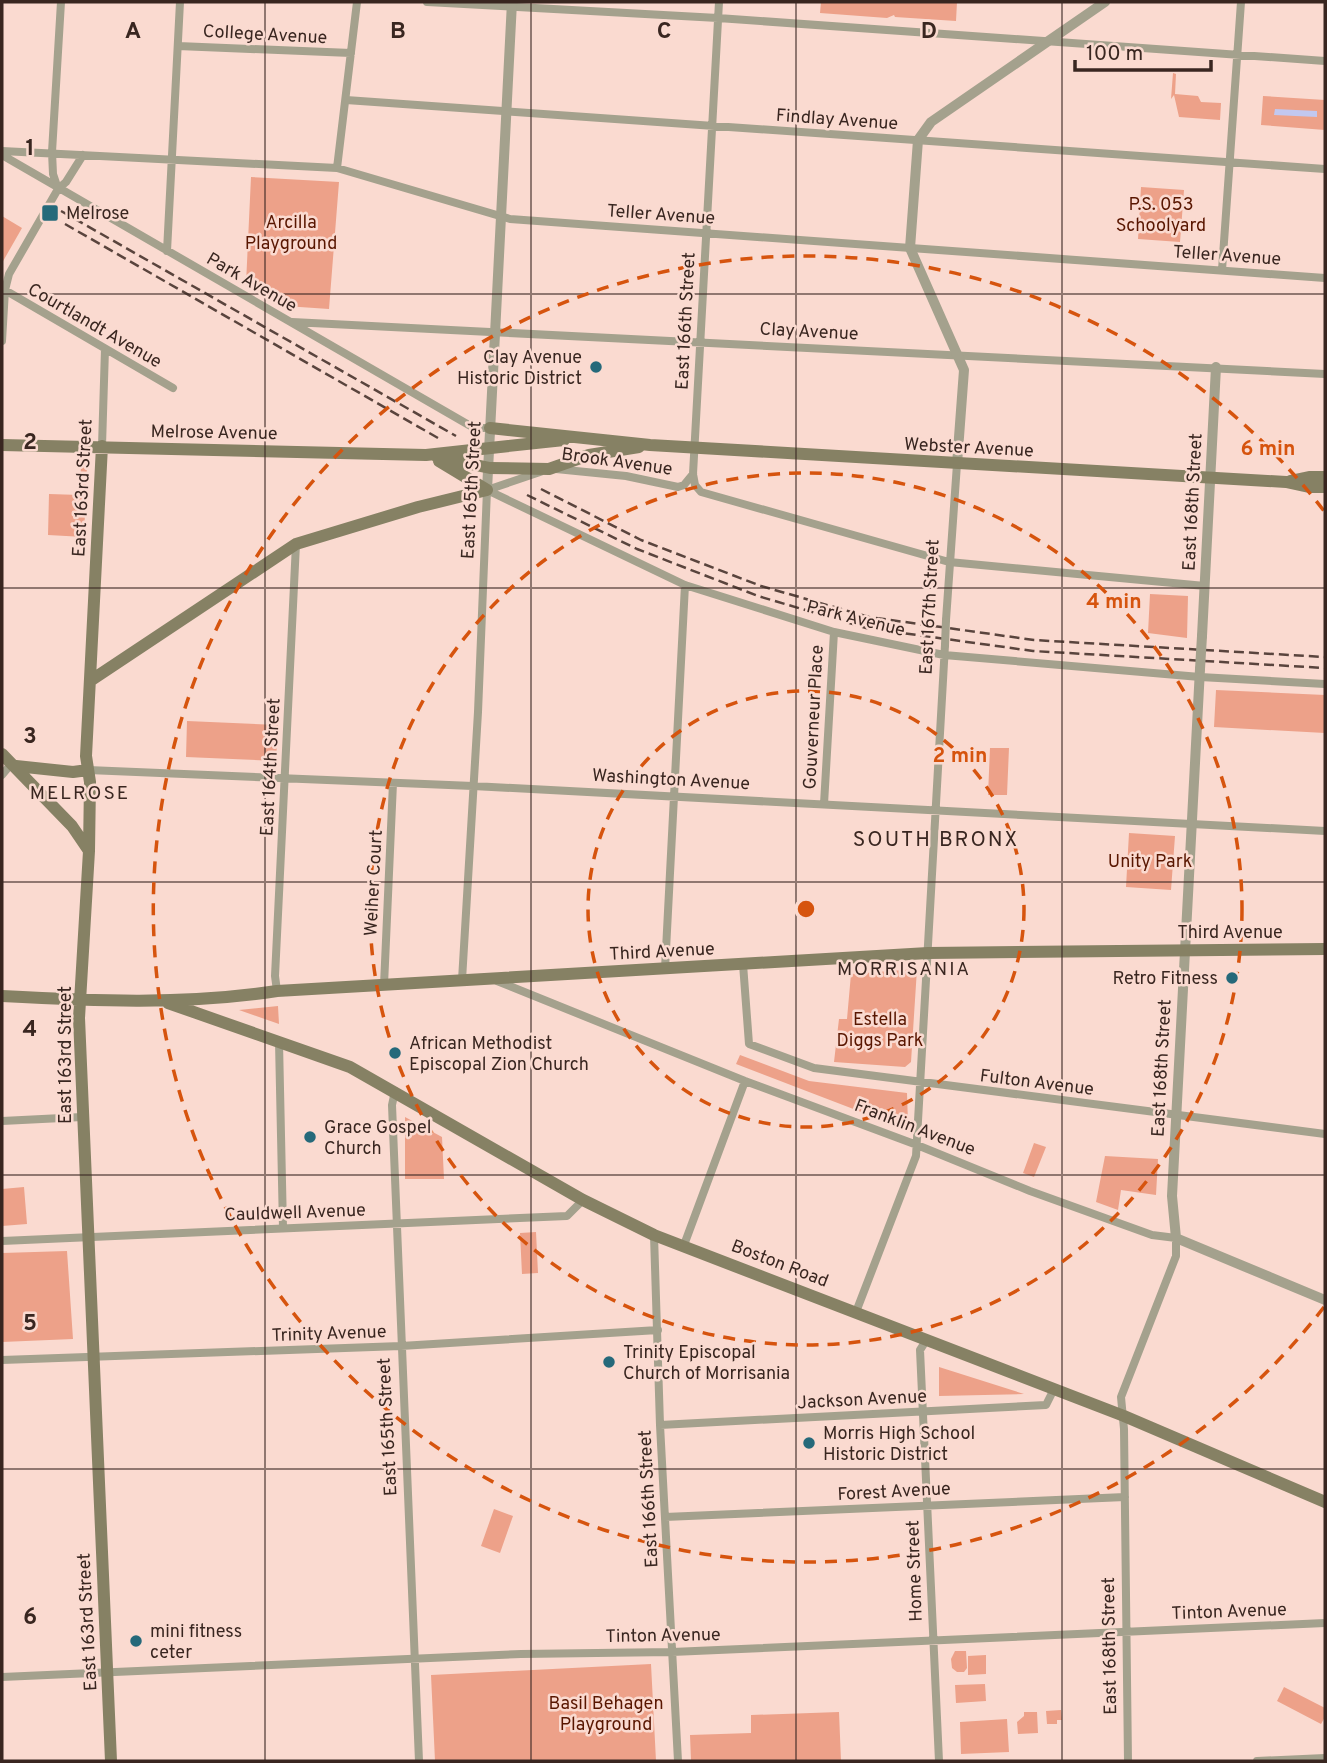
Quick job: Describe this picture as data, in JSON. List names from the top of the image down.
{
  "streets": {
    "main road": [
      "Melrose Avenue",
      "Webster Avenue",
      "Brook Avenue",
      "East 163rd Street",
      "Washington Avenue",
      "Third Avenue",
      "Boston Road"
    ],
    "street": [
      "College Avenue",
      "Findlay Avenue",
      "Teller Avenue",
      "Park Avenue",
      "East 166th Street",
      "Courtlandt Avenue",
      "Clay Avenue",
      "East 165th Street",
      "East 168th Street",
      "East 167th Street",
      "Gouverneur Place",
      "East 164th Street",
      "Weiher Court",
      "Fulton Avenue",
      "Franklin Avenue",
      "Cauldwell Avenue",
      "Trinity Avenue",
      "Jackson Avenue",
      "Forest Avenue",
      "Home Street",
      "Tinton Avenue"
    ]
  },
  "crossings": [
    ["Findlay Avenue", "East 166th Street"],
    ["Findlay Avenue", "East 165th Street"],
    ["Findlay Avenue", "East 167th Street"],
    ["Teller Avenue", "Park Avenue"],
    ["Teller Avenue", "East 166th Street"],
    ["Teller Avenue", "East 165th Street"],
    ["Teller Avenue", "East 167th Street"],
    ["Park Avenue", "Clay Avenue"],
    ["Park Avenue", "Webster Avenue"],
    ["Park Avenue", "Brook Avenue"],
    ["Park Avenue", "East 165th Street"],
    ["Park Avenue", "East 168th Street"],
    ["Park Avenue", "East 167th Street"],
    ["Park Avenue", "Gouverneur Place"],
    ["East 166th Street", "Clay Avenue"],
    ["East 166th Street", "Webster Avenue"],
    ["East 166th Street", "Brook Avenue"],
    ["East 166th Street", "Boston Road"],
    ["East 166th Street", "Trinity Avenue"],
    ["East 166th Street", "Jackson Avenue"],
    ["East 166th Street", "Forest Avenue"],
    ["East 166th Street", "Tinton Avenue"],
    ["Courtlandt Avenue", "East 163rd Street"],
    ["Clay Avenue", "East 165th Street"],
    ["Clay Avenue", "East 168th Street"],
    ["Clay Avenue", "East 167th Street"],
    ["Melrose Avenue", "Webster Avenue"],
    ["Melrose Avenue", "East 163rd Street"],
    ["Melrose Avenue", "East 165th Street"],
    ["Webster Avenue", "Brook Avenue"],
    ["Webster Avenue", "East 165th Street"],
    ["Webster Avenue", "East 168th Street"],
    ["Webster Avenue", "East 167th Street"],
    ["Brook Avenue", "East 163rd Street"],
    ["Brook Avenue", "East 165th Street"],
    ["Brook Avenue", "East 168th Street"],
    ["Brook Avenue", "East 167th Street"],
    ["Brook Avenue", "East 164th Street"],
    ["East 163rd Street", "Washington Avenue"],
    ["East 163rd Street", "Third Avenue"],
    ["East 163rd Street", "Cauldwell Avenue"],
    ["East 163rd Street", "Trinity Avenue"],
    ["East 163rd Street", "Tinton Avenue"],
    ["East 165th Street", "Washington Avenue"],
    ["East 165th Street", "Third Avenue"],
    ["East 165th Street", "Cauldwell Avenue"],
    ["East 165th Street", "Boston Road"],
    ["East 165th Street", "Trinity Avenue"],
    ["East 165th Street", "Tinton Avenue"],
    ["East 168th Street", "Washington Avenue"],
    ["East 168th Street", "Third Avenue"],
    ["East 168th Street", "Fulton Avenue"],
    ["East 168th Street", "Franklin Avenue"],
    ["East 168th Street", "Boston Road"],
    ["East 168th Street", "Forest Avenue"],
    ["East 168th Street", "Tinton Avenue"],
    ["East 167th Street", "Washington Avenue"],
    ["East 167th Street", "Third Avenue"],
    ["East 167th Street", "Fulton Avenue"],
    ["East 167th Street", "Franklin Avenue"],
    ["East 167th Street", "Boston Road"],
    ["Gouverneur Place", "Washington Avenue"],
    ["East 164th Street", "Washington Avenue"],
    ["East 164th Street", "Third Avenue"],
    ["Washington Avenue", "Weiher Court"],
    ["Weiher Court", "Third Avenue"],
    ["Third Avenue", "Fulton Avenue"],
    ["Third Avenue", "Franklin Avenue"],
    ["Third Avenue", "Boston Road"],
    ["Cauldwell Avenue", "Boston Road"],
    ["Boston Road", "Jackson Avenue"],
    ["Boston Road", "Home Street"],
    ["Jackson Avenue", "Home Street"],
    ["Forest Avenue", "Home Street"],
    ["Home Street", "Tinton Avenue"]
  ],
  "districts": ["MELROSE", "SOUTH BRONX", "MORRISANIA"],
  "parks": [
    "P.S. 053 Schoolyard",
    "Arcilla Playground",
    "Unity Park",
    "Estella Diggs Park",
    "Basil Behagen Playground"
  ],
  "places": {
    "transit": ["Melrose"],
    "other": [
      "Clay Avenue Historic District",
      "Retro Fitness",
      "African Methodist Episcopal Zion Church",
      "Grace Gospel Church",
      "Trinity Episcopal Church of Morrisania",
      "Morris High School Historic District",
      "mini fitness ceter"
    ]
  },
  "scale_bar": "100 m",
  "grid": {
    "columns": [
      "A",
      "B",
      "C",
      "D"
    ],
    "rows": [
      "1",
      "2",
      "3",
      "4",
      "5",
      "6"
    ]
  },
  "rings": ["6 min", "4 min", "2 min"]
}
